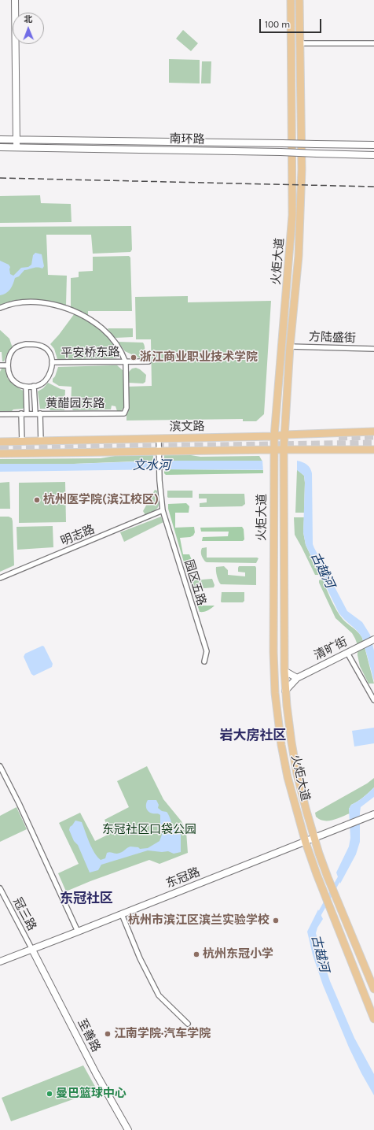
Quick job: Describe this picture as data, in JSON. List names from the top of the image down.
{
  "streets": {
    "main road": [
      "南环路",
      "火炬大道",
      "滨文路",
      "清旷街",
      "东冠路",
      "至善路"
    ],
    "street": [
      "方陆盛街",
      "平安桥东路",
      "黄醋园东路",
      "明志路",
      "园区五路",
      "冠三路"
    ]
  },
  "crossings": [
    ["火炬大道", "方陆盛街"],
    ["火炬大道", "滨文路"],
    ["火炬大道", "清旷街"],
    ["火炬大道", "东冠路"],
    ["平安桥东路", "黄醋园东路"],
    ["滨文路", "园区五路"],
    ["明志路", "园区五路"],
    ["东冠路", "冠三路"],
    ["东冠路", "至善路"],
    ["冠三路", "至善路"]
  ],
  "districts": ["岩大房社区", "东冠社区"],
  "water": ["文水河", "古越河"],
  "parks": ["东冠社区口袋公园"],
  "places": [
    "浙江商业职业技术学院",
    "杭州医学院(滨江校区)",
    "杭州市滨江区滨兰实验学校",
    "杭州东冠小学",
    "江南学院·汽车学院",
    "曼巴篮球中心"
  ],
  "scale_bar": "100 m",
  "north": "top"
}
